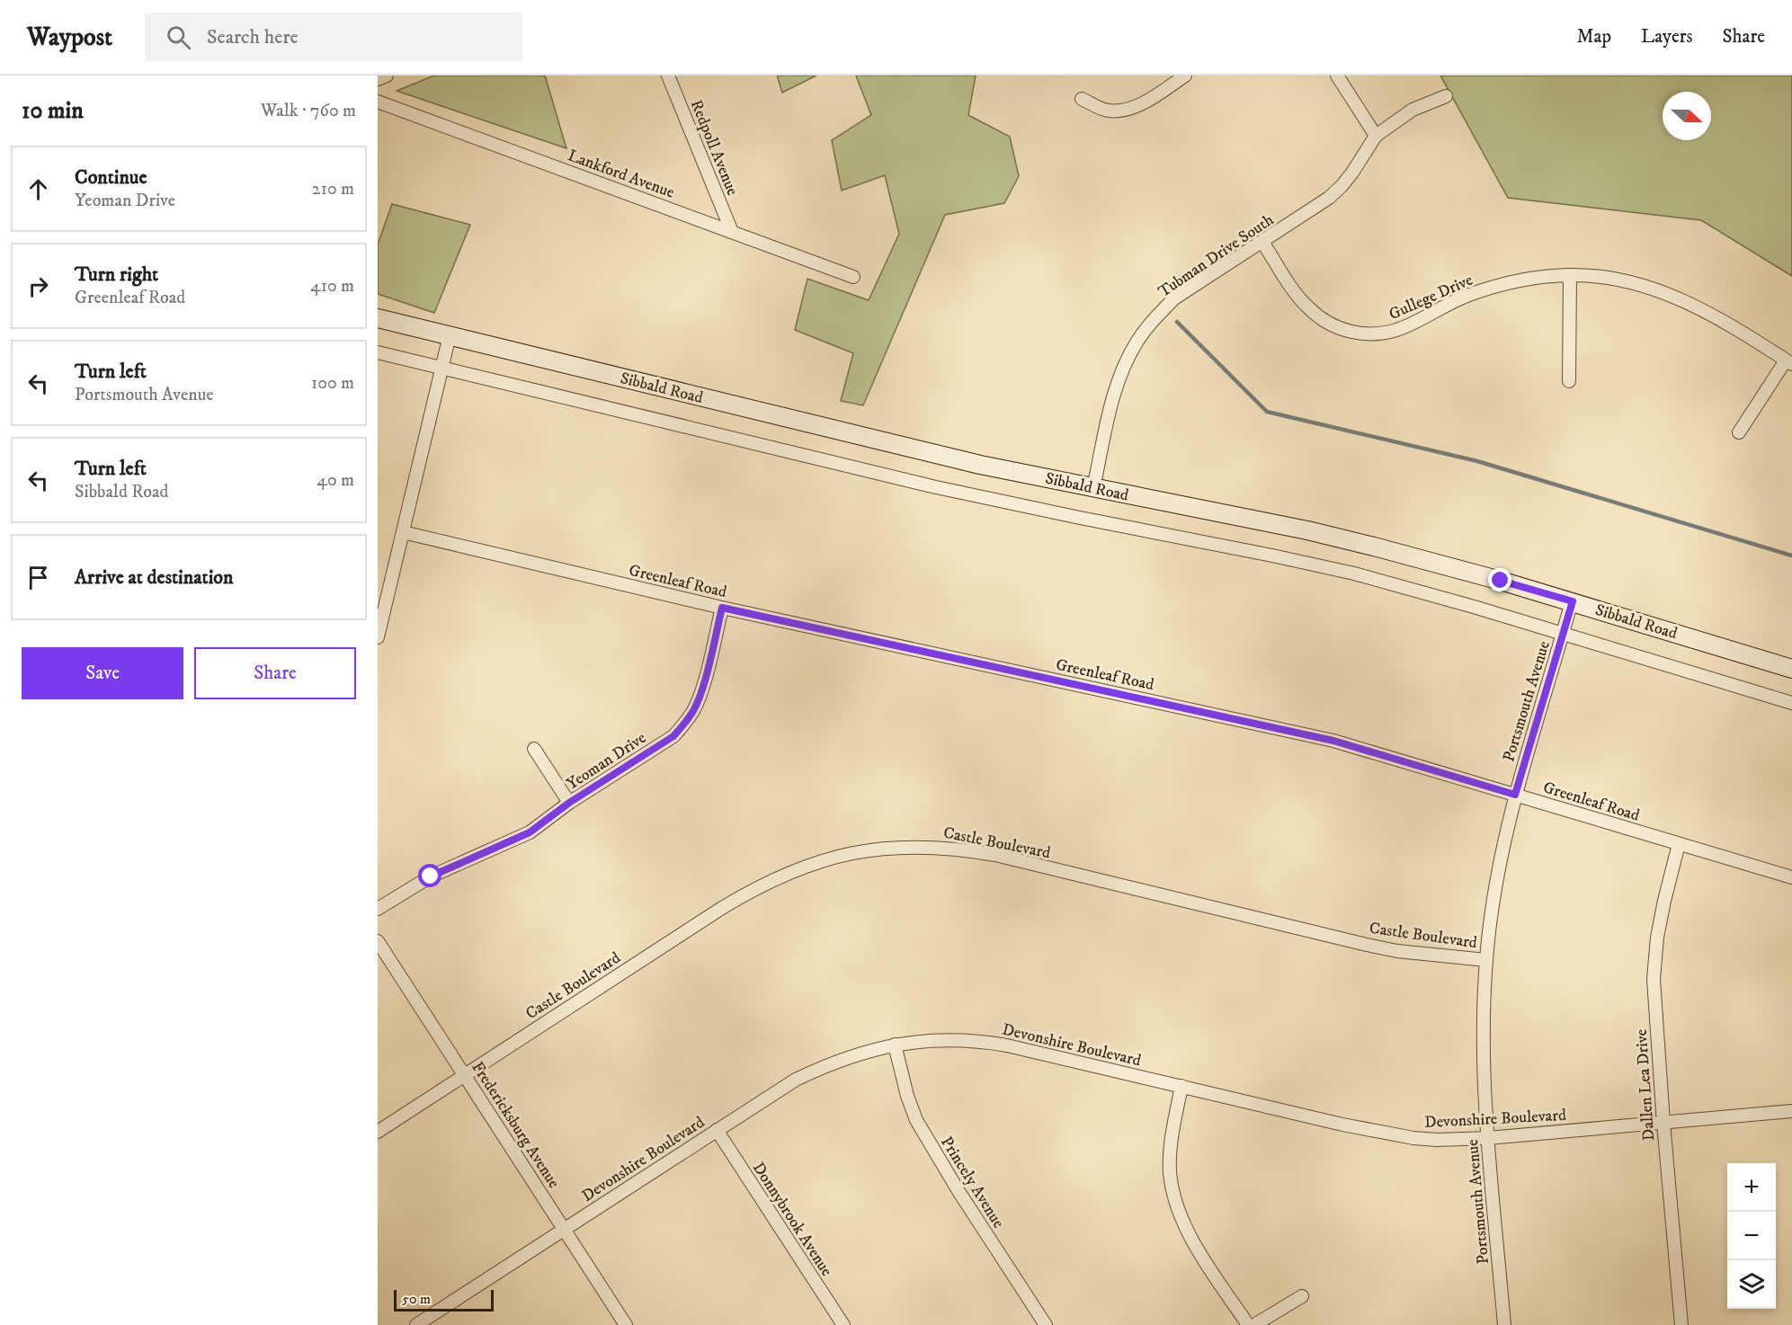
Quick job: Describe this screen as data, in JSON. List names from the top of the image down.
{
  "streets": {
    "street": [
      "Redpoll Avenue",
      "Lankford Avenue",
      "Tubman Drive South",
      "Gullege Drive",
      "Sibbald Road",
      "Greenleaf Road",
      "Portsmouth Avenue",
      "Yeoman Drive",
      "Castle Boulevard",
      "Devonshire Boulevard",
      "Dallen Lea Drive",
      "Fredericksburg Avenue",
      "Princely Avenue",
      "Donnybrook Avenue"
    ]
  },
  "crossings": [
    ["Redpoll Avenue", "Lankford Avenue"],
    ["Tubman Drive South", "Gullege Drive"],
    ["Tubman Drive South", "Sibbald Road"],
    ["Sibbald Road", "Portsmouth Avenue"],
    ["Greenleaf Road", "Portsmouth Avenue"],
    ["Greenleaf Road", "Yeoman Drive"],
    ["Greenleaf Road", "Dallen Lea Drive"],
    ["Portsmouth Avenue", "Castle Boulevard"],
    ["Portsmouth Avenue", "Devonshire Boulevard"],
    ["Castle Boulevard", "Fredericksburg Avenue"],
    ["Devonshire Boulevard", "Dallen Lea Drive"],
    ["Devonshire Boulevard", "Fredericksburg Avenue"],
    ["Devonshire Boulevard", "Princely Avenue"],
    ["Devonshire Boulevard", "Donnybrook Avenue"]
  ],
  "scale_bar": "50 m",
  "north": "right",
  "page": {
    "header": "Waypost",
    "search": "Search here",
    "nav": ["Map", "Layers", "Share"],
    "heading": ["10 min", "Walk · 760 m"],
    "list": [
      ["Continue", "Yeoman Drive", "210 m"],
      ["Turn right", "Greenleaf Road", "410 m"],
      ["Turn left", "Portsmouth Avenue", "100 m"],
      ["Turn left", "Sibbald Road", "40 m"],
      "Arrive at destination"
    ],
    "buttons": ["Save", "Share"],
    "map_buttons": ["+", "−"],
    "scale": "50 m"
  }
}
